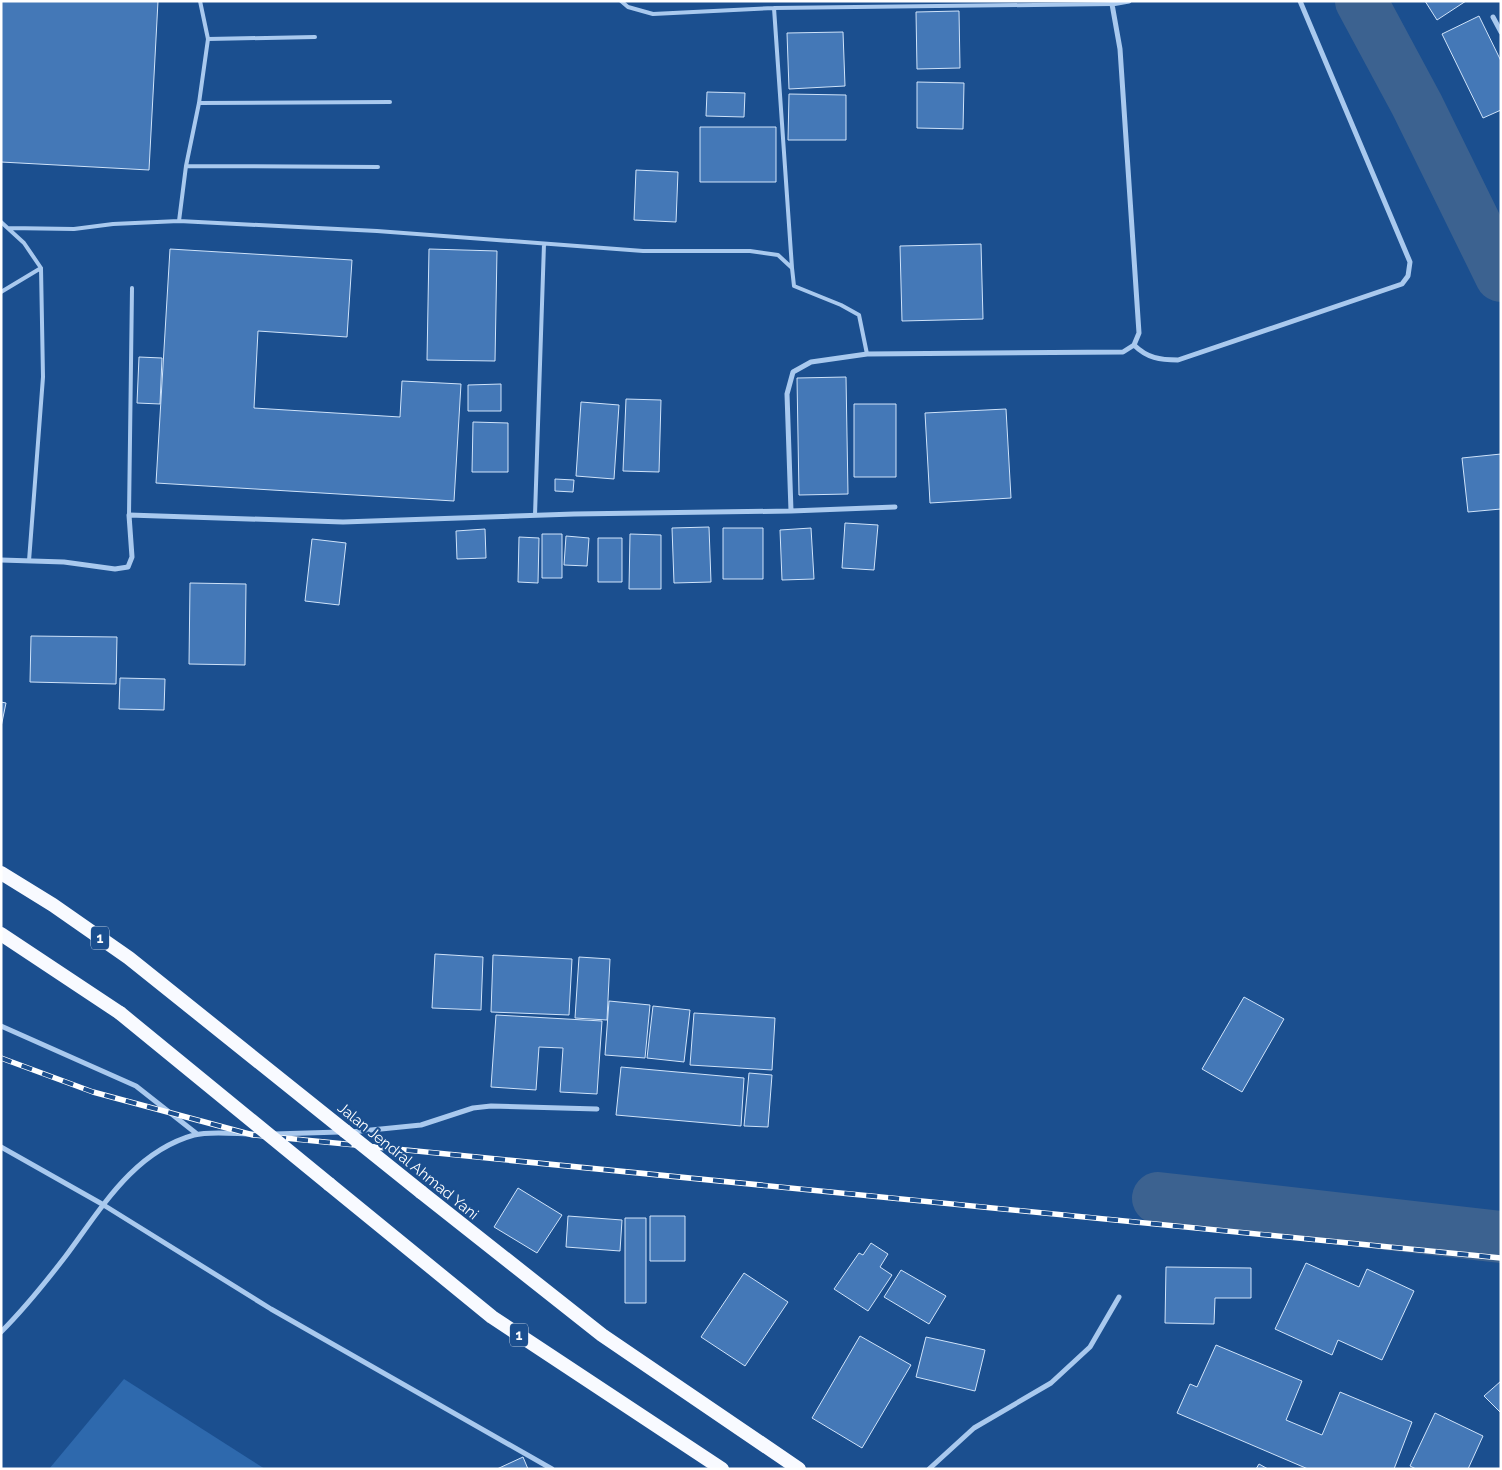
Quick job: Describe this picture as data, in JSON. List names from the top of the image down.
{
  "streets": {
    "highway": ["1", "Jalan Jendral Ahmad Yani"]
  }
}
